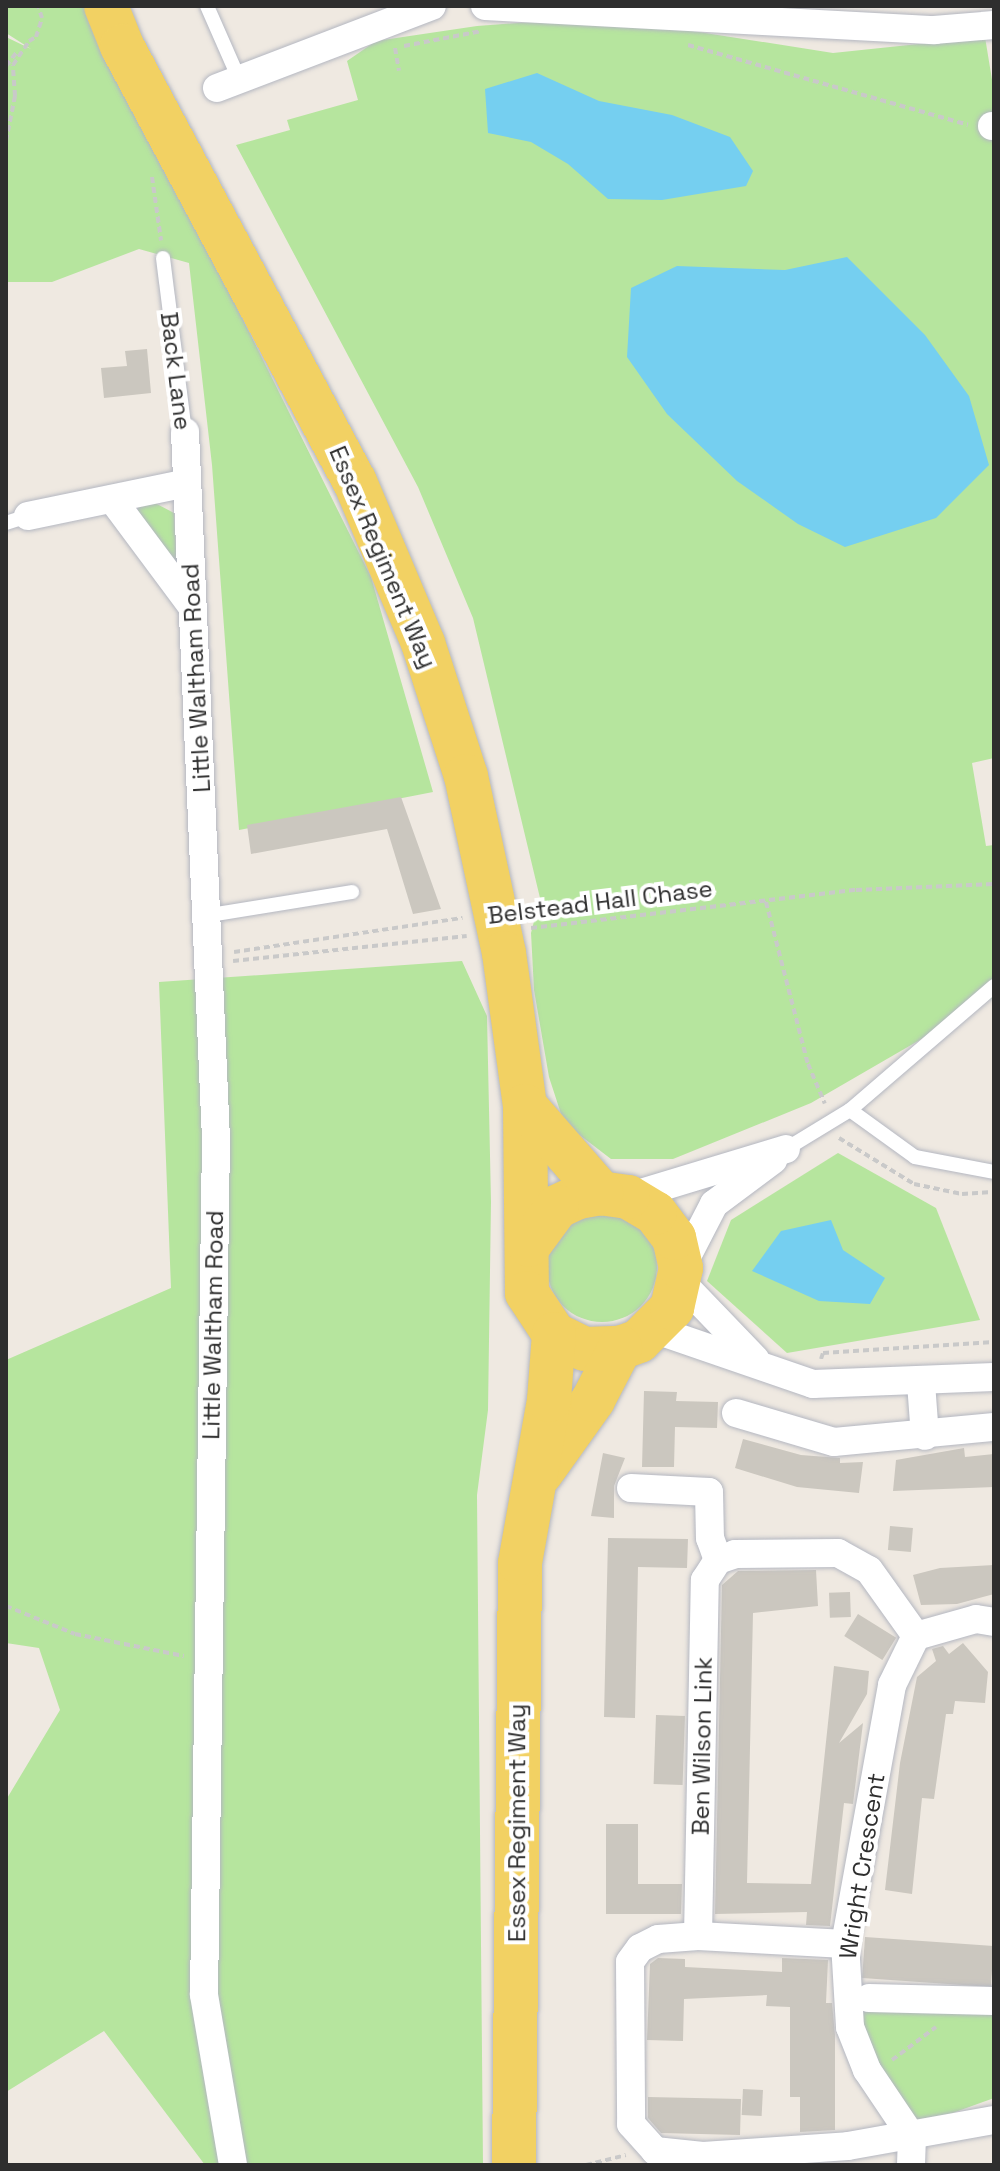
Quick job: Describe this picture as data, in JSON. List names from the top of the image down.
{
  "streets": {
    "main road": ["Essex Regiment Way"],
    "street": [
      "Back Lane",
      "Little Waltham Road",
      "Ben Wilson Link",
      "Wright Crescent"
    ],
    "path": ["Belstead Hall Chase"]
  },
  "crossings": [
    ["Back Lane", "Little Waltham Road"],
    ["Essex Regiment Way", "Belstead Hall Chase"],
    ["Little Waltham Road", "Belstead Hall Chase"]
  ]
}
